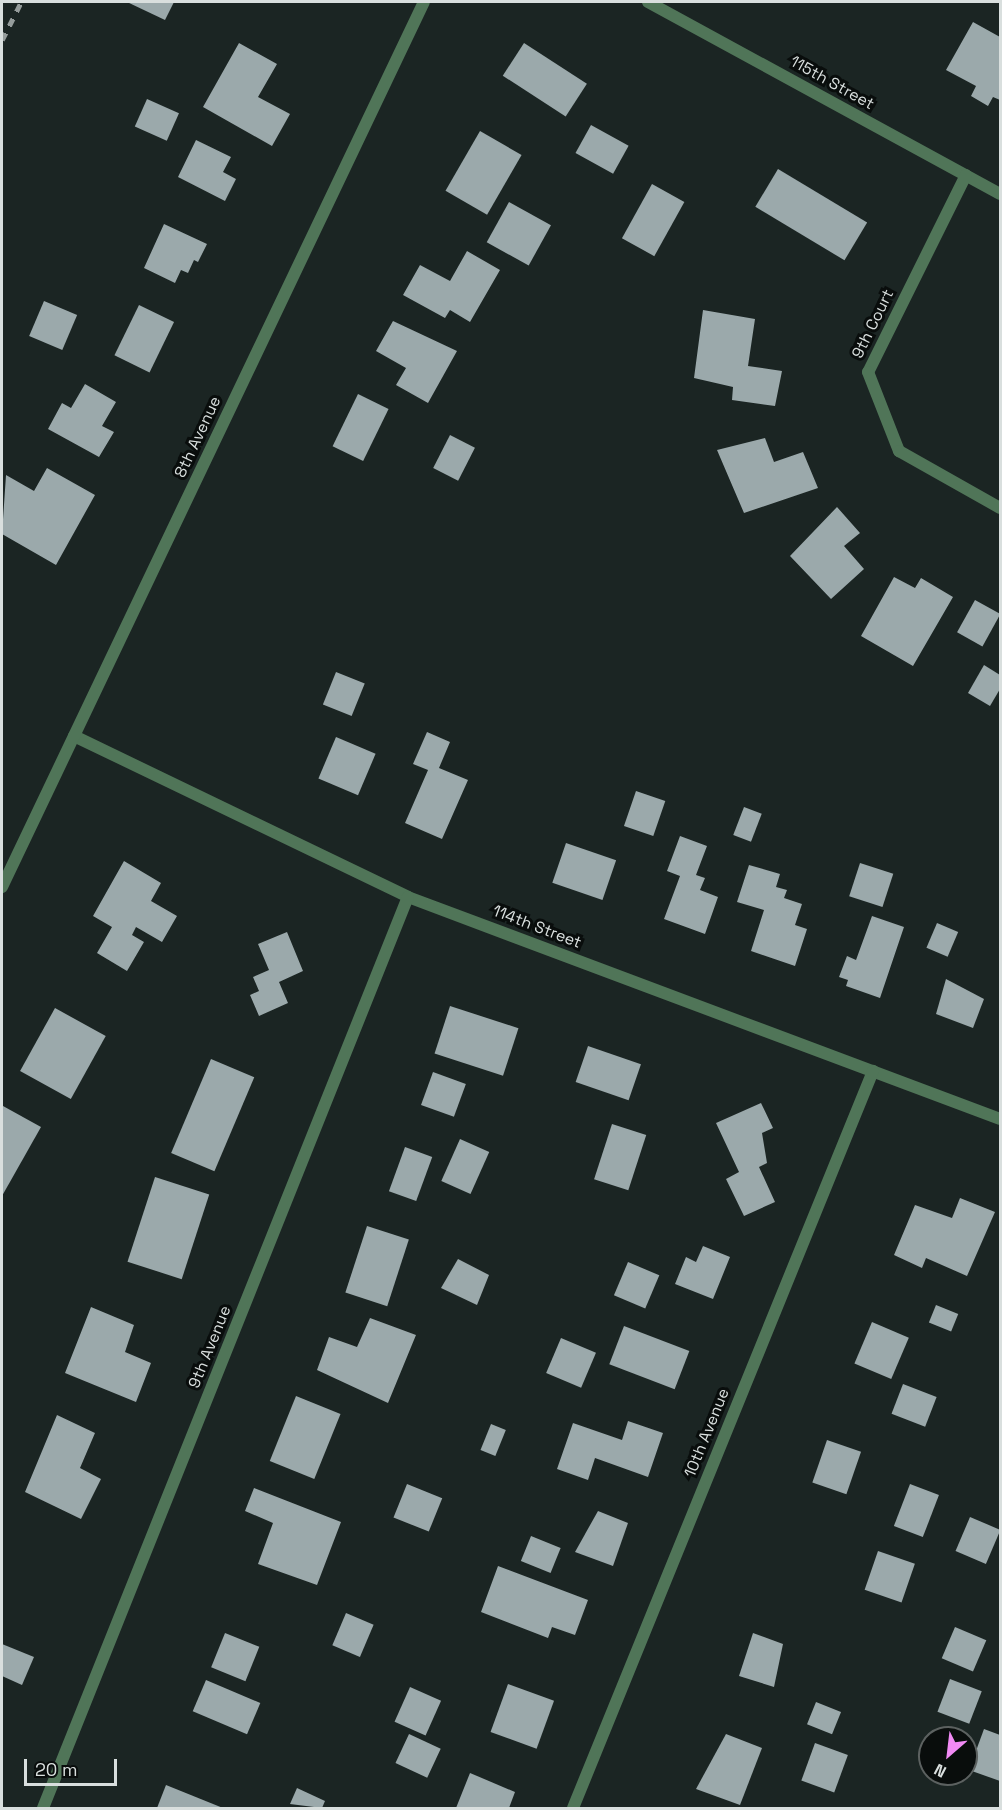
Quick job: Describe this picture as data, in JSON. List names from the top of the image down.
{
  "streets": {
    "street": [
      "115th Street",
      "9th Court",
      "8th Avenue",
      "114th Street",
      "9th Avenue",
      "10th Avenue"
    ]
  },
  "crossings": [
    ["115th Street", "9th Court"],
    ["8th Avenue", "114th Street"],
    ["114th Street", "9th Avenue"],
    ["114th Street", "10th Avenue"]
  ],
  "scale_bar": "20 m",
  "north": "bottom left"
}
